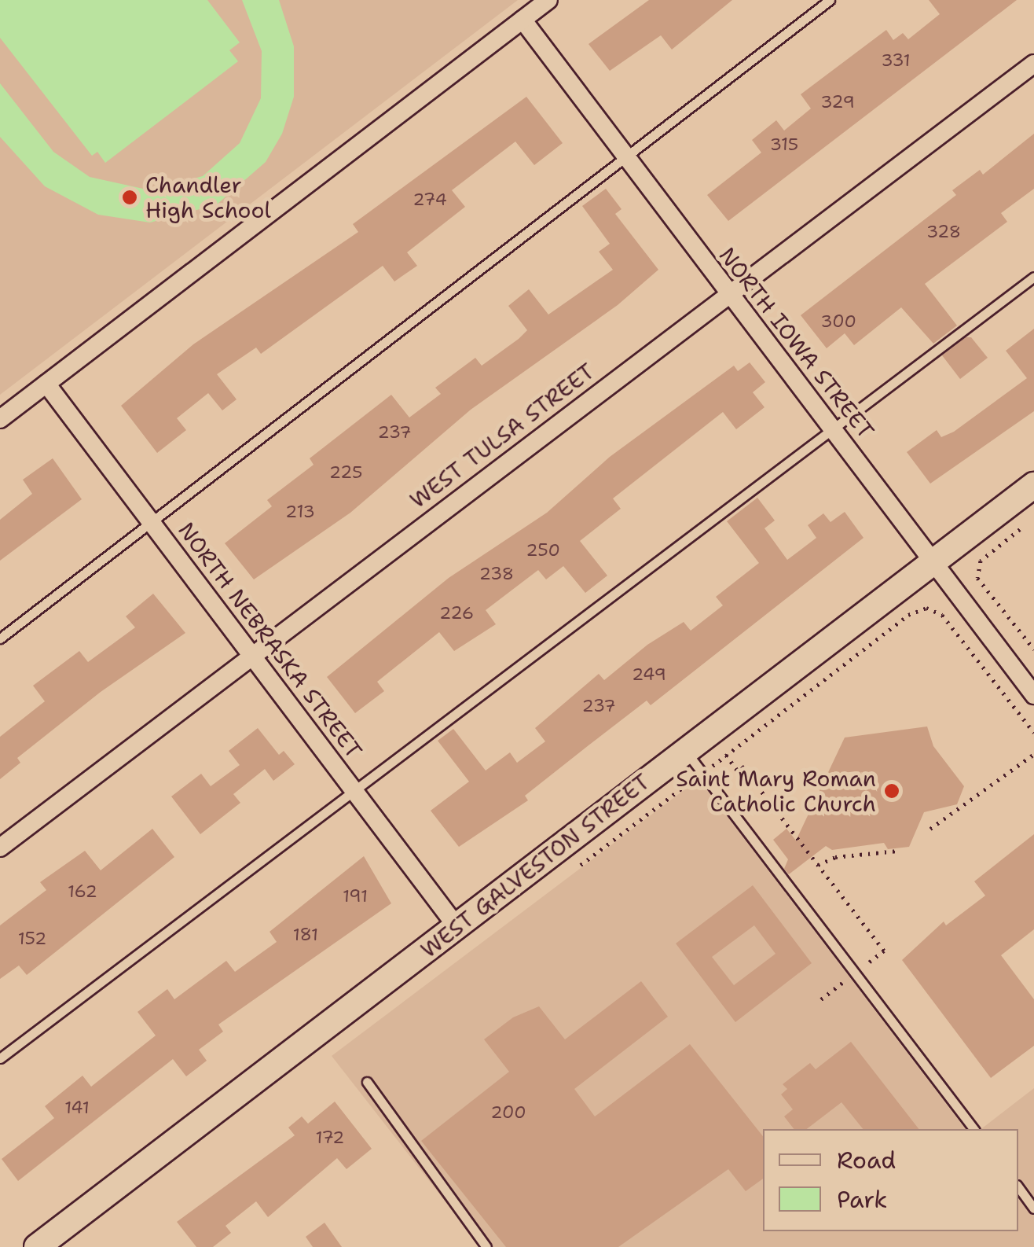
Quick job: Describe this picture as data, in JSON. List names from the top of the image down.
{
  "streets": {
    "street": [
      "NORTH IOWA STREET",
      "WEST TULSA STREET",
      "NORTH NEBRASKA STREET",
      "WEST GALVESTON STREET"
    ]
  },
  "crossings": [
    ["NORTH IOWA STREET", "WEST TULSA STREET"],
    ["NORTH IOWA STREET", "WEST GALVESTON STREET"],
    ["WEST TULSA STREET", "NORTH NEBRASKA STREET"],
    ["NORTH NEBRASKA STREET", "WEST GALVESTON STREET"]
  ],
  "places": ["Chandler High School", "Saint Mary Roman Catholic Church"],
  "house_numbers": [
    "331",
    "329",
    "315",
    "274",
    "328",
    "300",
    "237",
    "225",
    "213",
    "250",
    "238",
    "226",
    "249",
    "237",
    "162",
    "191",
    "181",
    "152",
    "141",
    "200",
    "172"
  ],
  "legend": ["Road", "Park"]
}
